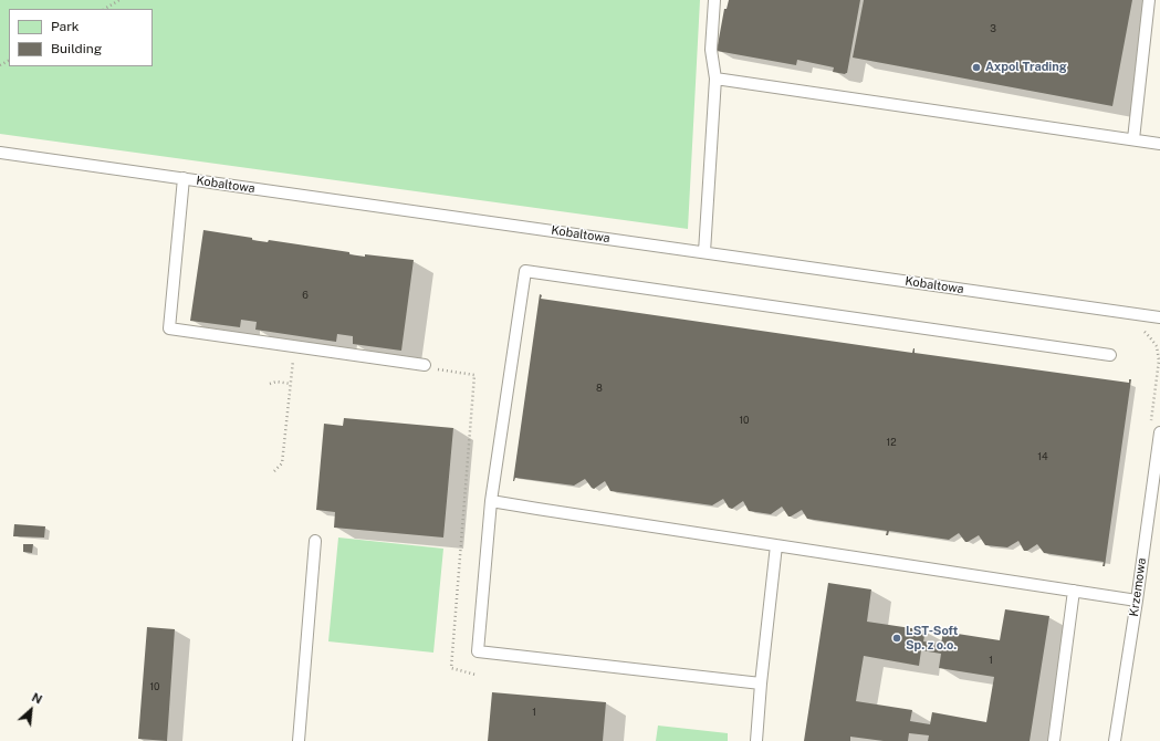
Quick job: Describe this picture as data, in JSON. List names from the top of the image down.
{
  "streets": {
    "lane": ["Kobaltowa", "Krzemowa"]
  },
  "places": ["Axpol Trading", "LST-Soft Sp. z o.o."],
  "house_numbers": [
    "3",
    "6",
    "8",
    "10",
    "12",
    "14",
    "1",
    "10",
    "1"
  ],
  "legend": ["Park", "Building"],
  "north": "top right"
}
